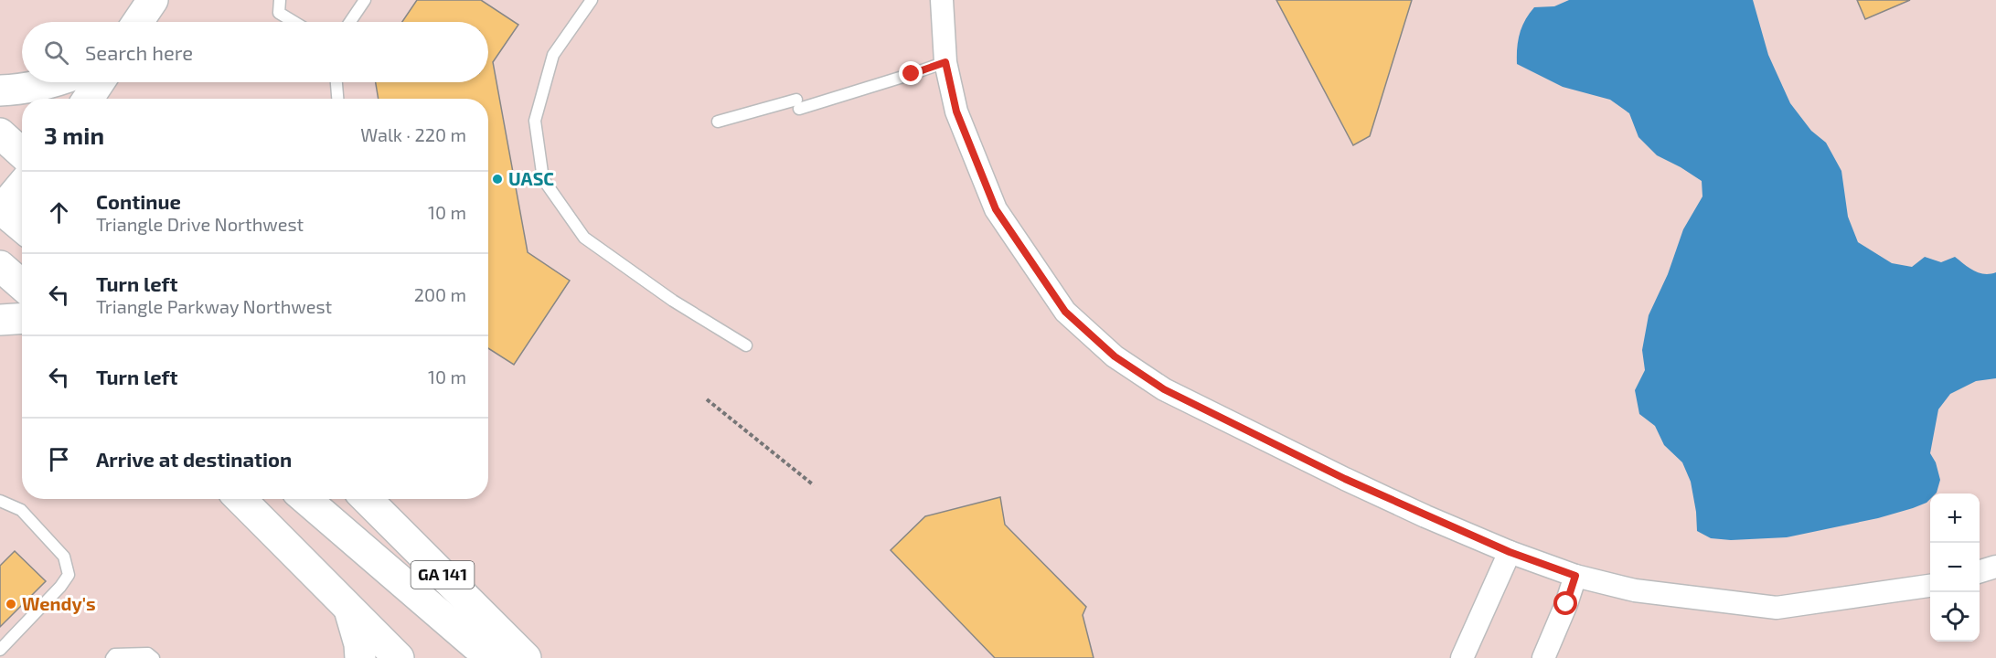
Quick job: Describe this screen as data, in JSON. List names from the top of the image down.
{
  "streets": {
    "main road": ["GA 141"]
  },
  "places": ["UASC", "Wendy's"],
  "page": {
    "search": "Search here",
    "heading": ["3 min", "Walk · 220 m"],
    "list": [
      ["Continue", "Triangle Drive Northwest", "10 m"],
      ["Turn left", "Triangle Parkway Northwest", "200 m"],
      ["Turn left", "10 m"],
      "Arrive at destination"
    ],
    "map_buttons": ["+", "−"]
  }
}
